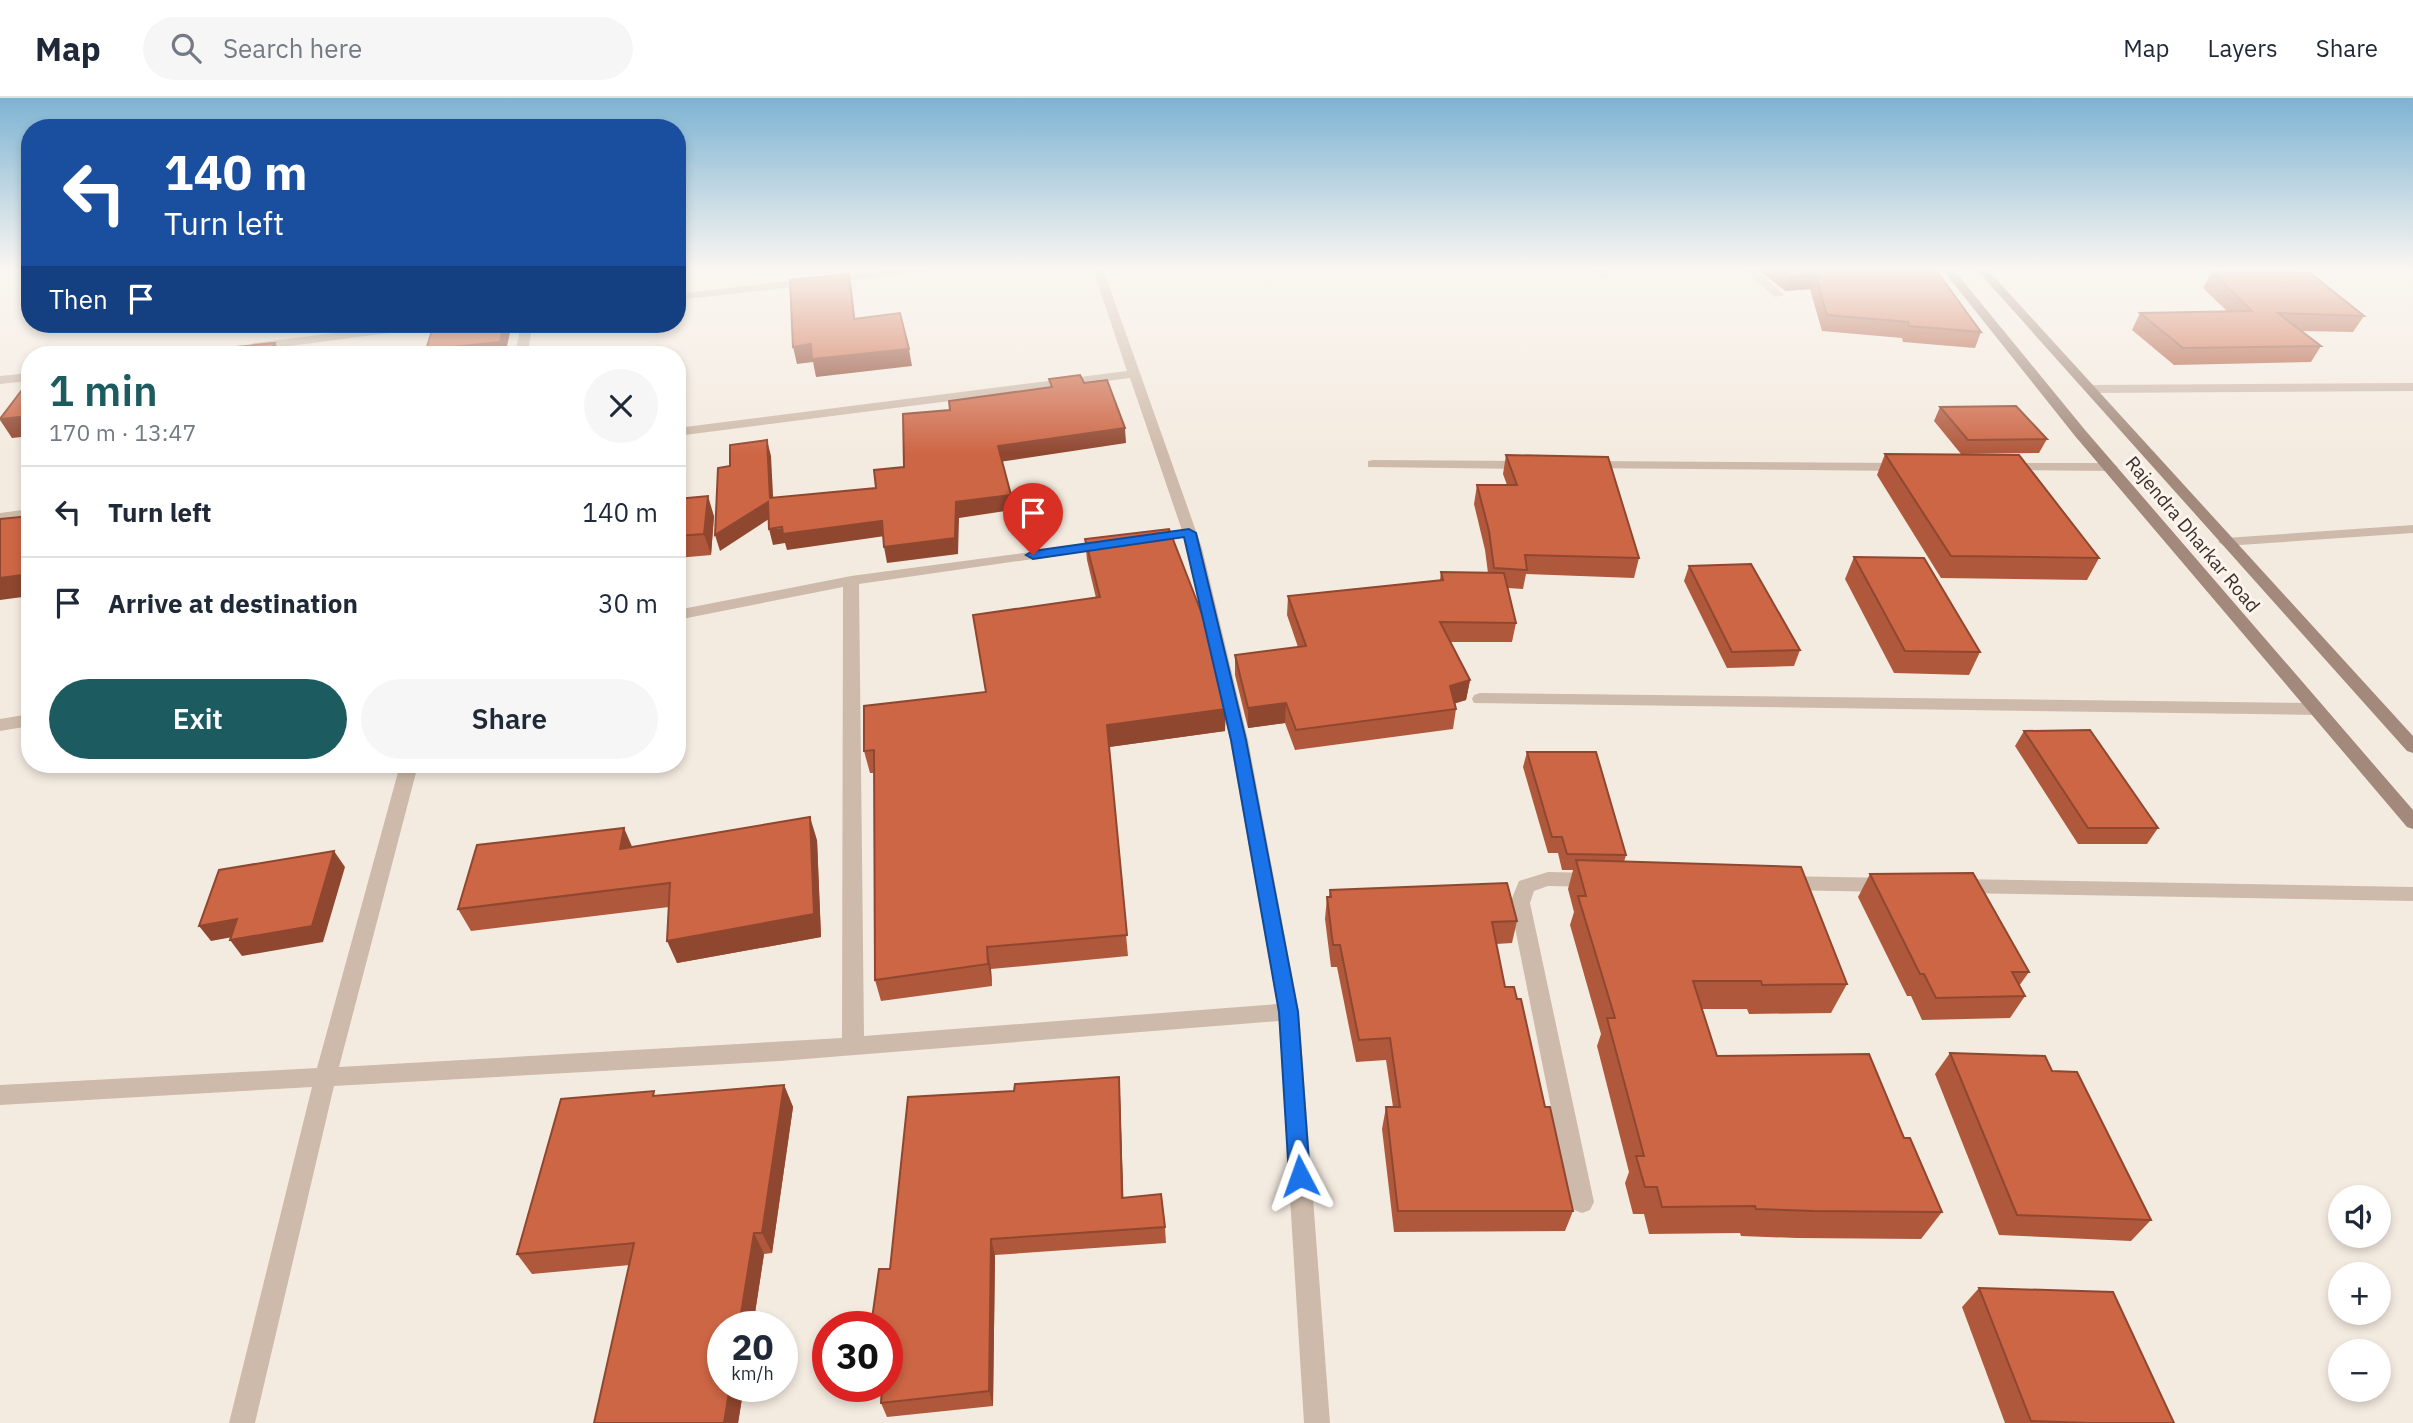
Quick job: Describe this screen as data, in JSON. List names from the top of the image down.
{
  "streets": {
    "main road": ["Rajendra Dharkar Road"]
  },
  "page": {
    "header": "Map",
    "search": "Search here",
    "nav": ["Map", "Layers", "Share"],
    "turn": ["140 m", "Turn left"],
    "then": "Then",
    "heading": ["1 min", "170 m · 13:47"],
    "list": [
      {
        "name": "Turn left",
        "value": "140 m"
      },
      {
        "name": "Arrive at destination",
        "value": "30 m"
      }
    ],
    "buttons": ["Exit", "Share"],
    "map_buttons": ["+", "−"],
    "speed": "20 km/h",
    "limit": "30"
  }
}
